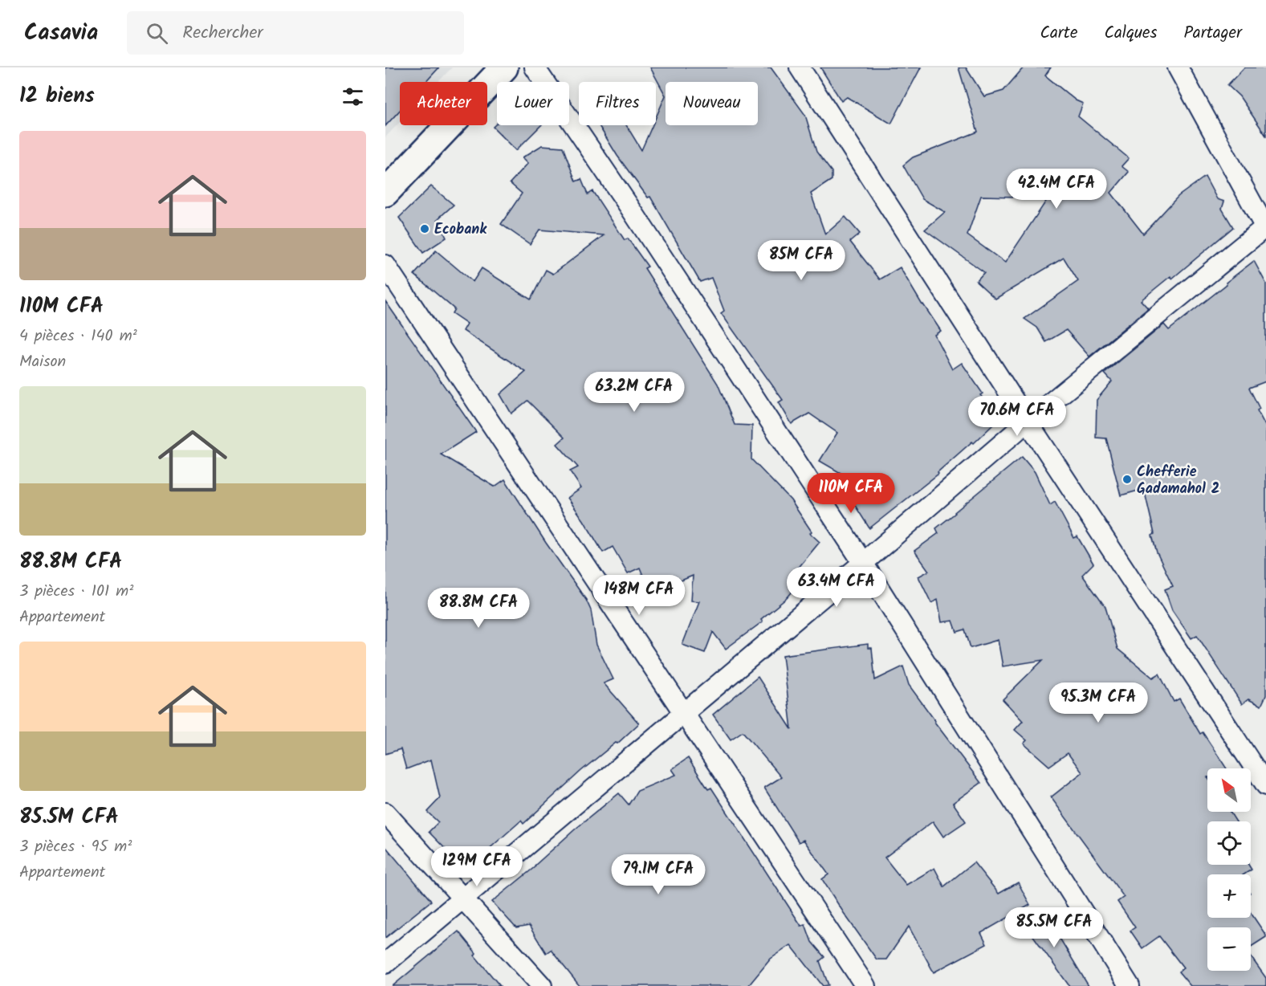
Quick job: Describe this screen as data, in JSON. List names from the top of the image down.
{
  "places": ["Ecobank", "Chefferie Gadamahol 2"],
  "north": "top left",
  "page": {
    "header": "Casavia",
    "search": "Rechercher",
    "nav": ["Carte", "Calques", "Partager"],
    "heading": "12 biens",
    "chip": [
      "Acheter",
      "Louer",
      "Filtres",
      "Nouveau"
    ],
    "list": [
      {
        "name": "110M CFA",
        "note": "4 pièces · 140 m² · Maison"
      },
      {
        "name": "88.8M CFA",
        "note": "3 pièces · 101 m² · Appartement"
      },
      {
        "name": "85.5M CFA",
        "note": "3 pièces · 95 m² · Appartement"
      }
    ],
    "price": [
      "42.4M CFA",
      "85M CFA",
      "63.2M CFA",
      "70.6M CFA",
      "110M CFA",
      "63.4M CFA",
      "148M CFA",
      "88.8M CFA",
      "95.3M CFA",
      "129M CFA",
      "79.1M CFA",
      "85.5M CFA"
    ],
    "map_buttons": ["+", "−"]
  }
}
